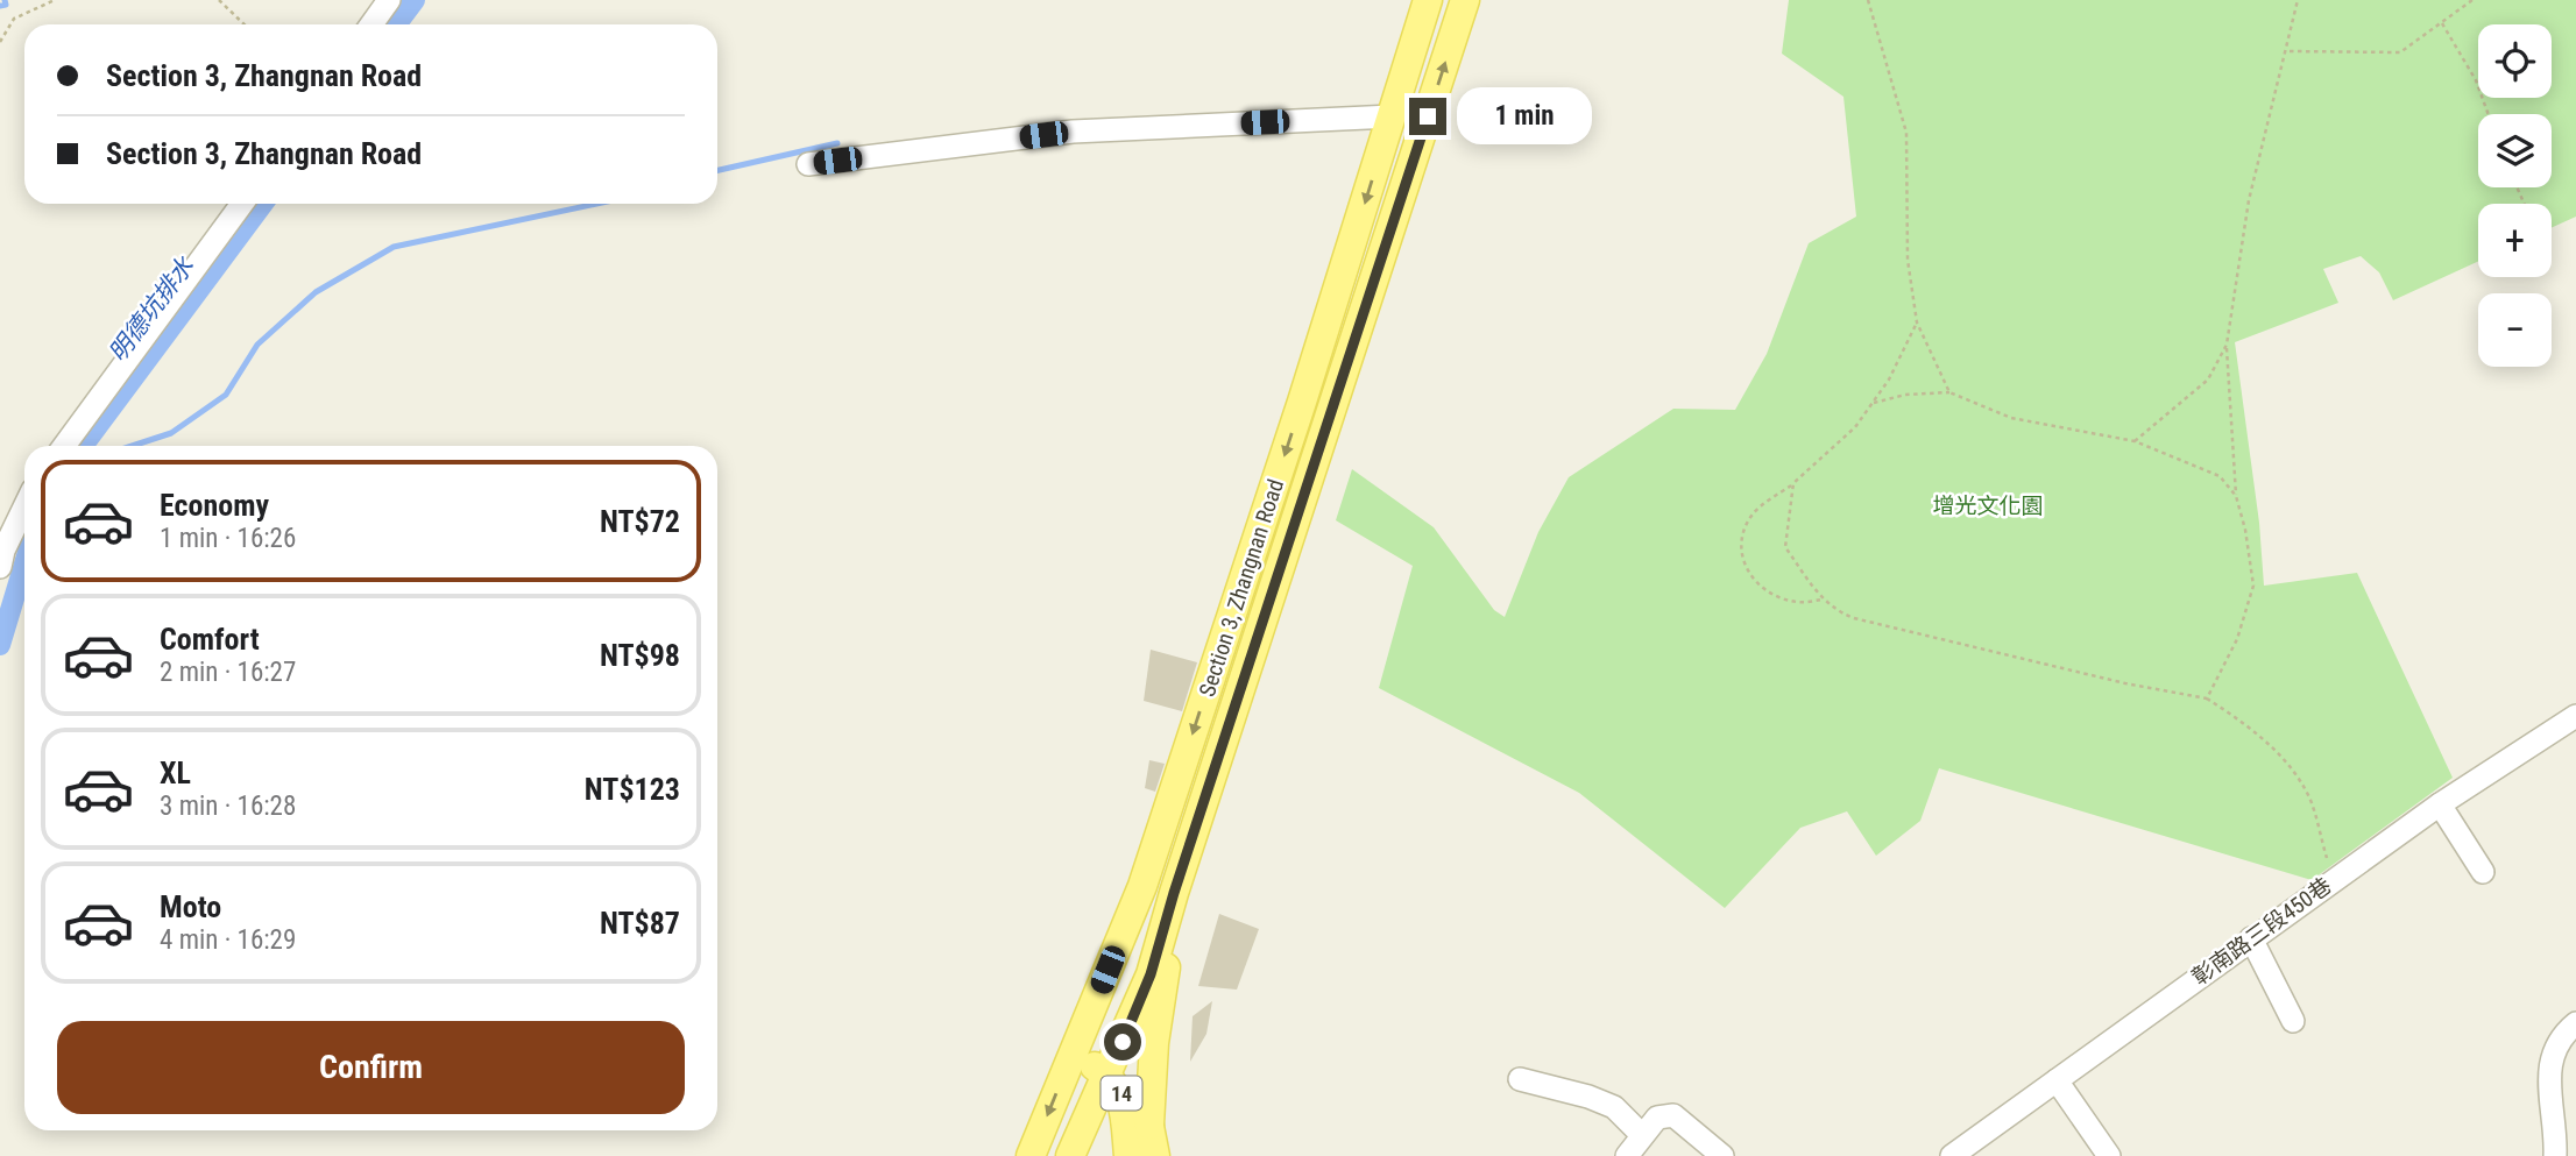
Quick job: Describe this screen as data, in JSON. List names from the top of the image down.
{
  "streets": {
    "main road": ["Section 3, Zhangnan Road", "14"],
    "street": ["彰南路三段450巷"]
  },
  "crossings": [
    ["Section 3, Zhangnan Road", "14"]
  ],
  "water": ["明德坑排水"],
  "parks": ["增光文化園"],
  "page": {
    "map_buttons": ["+", "−"],
    "banner": ["Section 3, Zhangnan Road", "Section 3, Zhangnan Road"],
    "bubble": "1 min",
    "list": [
      {
        "name": "Economy",
        "note": "1 min · 16:26",
        "value": "NT$72"
      },
      {
        "name": "Comfort",
        "note": "2 min · 16:27",
        "value": "NT$98"
      },
      {
        "name": "XL",
        "note": "3 min · 16:28",
        "value": "NT$123"
      },
      {
        "name": "Moto",
        "note": "4 min · 16:29",
        "value": "NT$87"
      }
    ],
    "buttons": "Confirm"
  }
}
